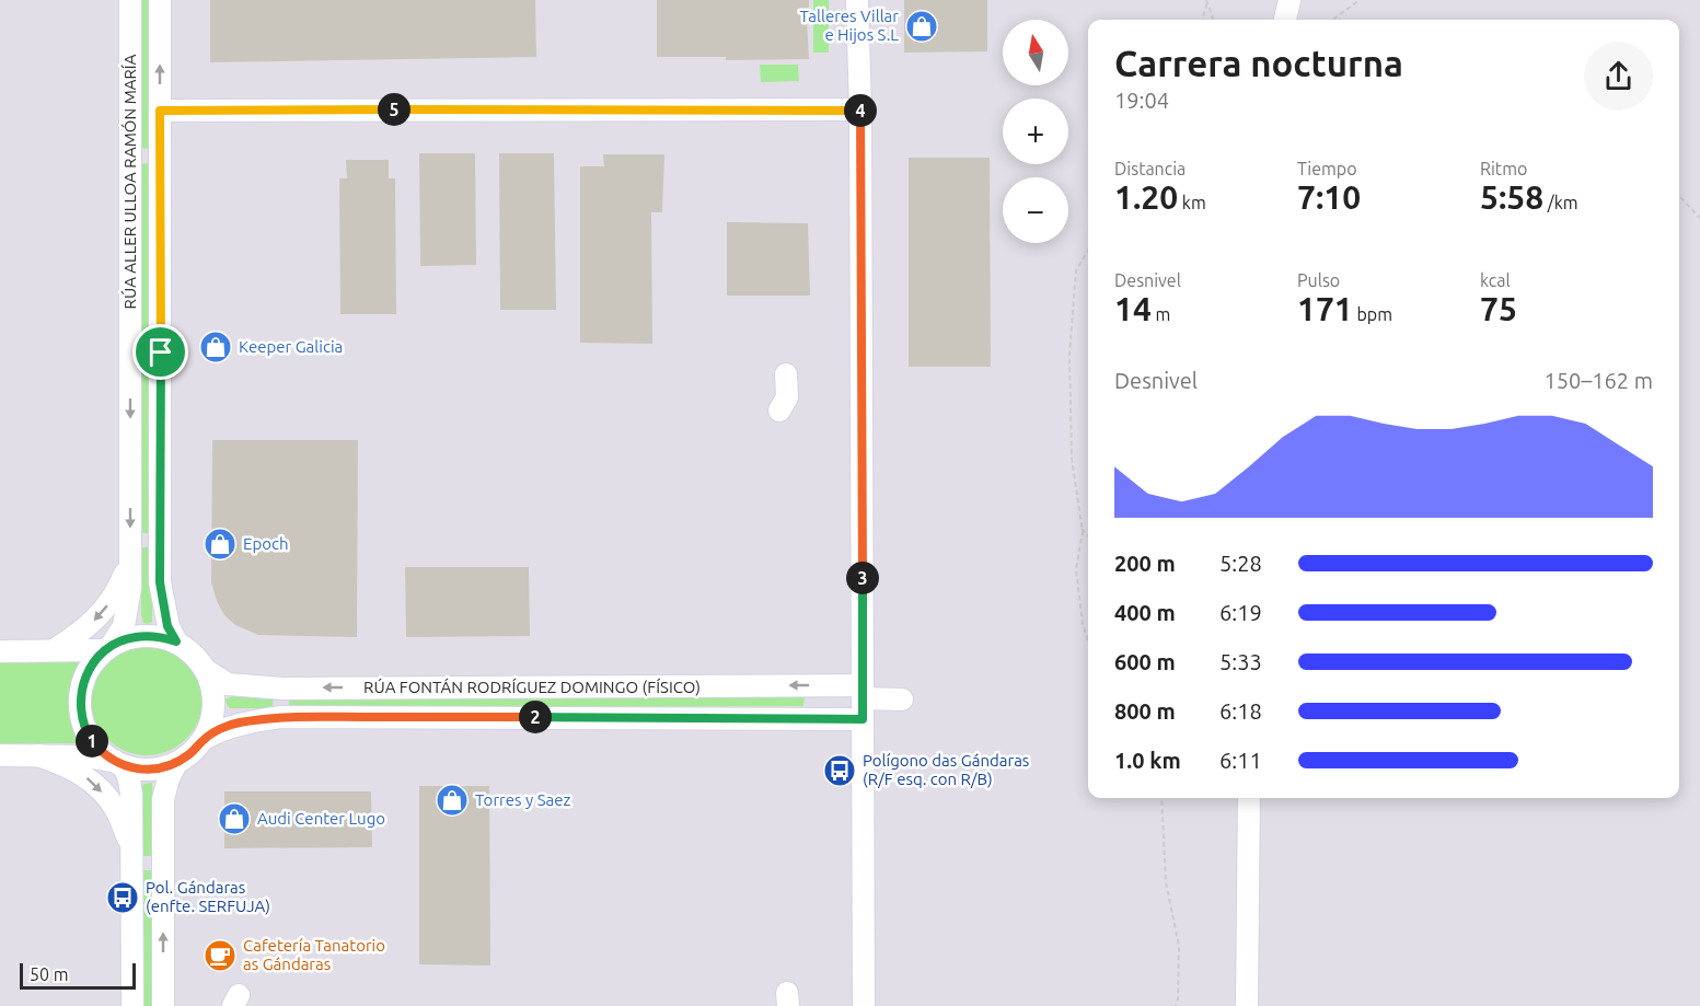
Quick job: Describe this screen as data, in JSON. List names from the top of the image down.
{
  "streets": {
    "street": ["RÚA ALLER ULLOA RAMÓN MARÍA", "RÚA FONTÁN RODRÍGUEZ DOMINGO (FÍSICO)"]
  },
  "crossings": [
    ["RÚA ALLER ULLOA RAMÓN MARÍA", "RÚA FONTÁN RODRÍGUEZ DOMINGO (FÍSICO)"]
  ],
  "places": {
    "shop": [
      "Talleres Villar e Hijos S.L",
      "Keeper Galicia",
      "Epoch",
      "Torres y Saez",
      "Audi Center Lugo"
    ],
    "bus stop": ["Polígono das Gándaras (R/F esq. con R/B)", "Pol. Gándaras (enfte. SERFUJA)"],
    "cafe": ["Cafetería Tanatorio as Gándaras"]
  },
  "scale_bar": "50 m",
  "north": "top",
  "page": {
    "map_buttons": ["+", "−"],
    "heading": ["Carrera nocturna", "19:04"],
    "pins": [
      "5",
      "4",
      "3",
      "2",
      "1"
    ],
    "stats": [
      ["Distancia", "1.20 km"],
      ["Tiempo", "7:10"],
      ["Ritmo", "5:58 /km"],
      ["Desnivel", "14 m"],
      ["Pulso", "171 bpm"],
      ["kcal", "75"]
    ],
    "chart": ["Desnivel", "150–162 m"],
    "list": [
      {
        "name": "200 m",
        "note": "5:28"
      },
      {
        "name": "400 m",
        "note": "6:19"
      },
      {
        "name": "600 m",
        "note": "5:33"
      },
      {
        "name": "800 m",
        "note": "6:18"
      },
      {
        "name": "1.0 km",
        "note": "6:11"
      }
    ],
    "scale": "50 m"
  }
}
